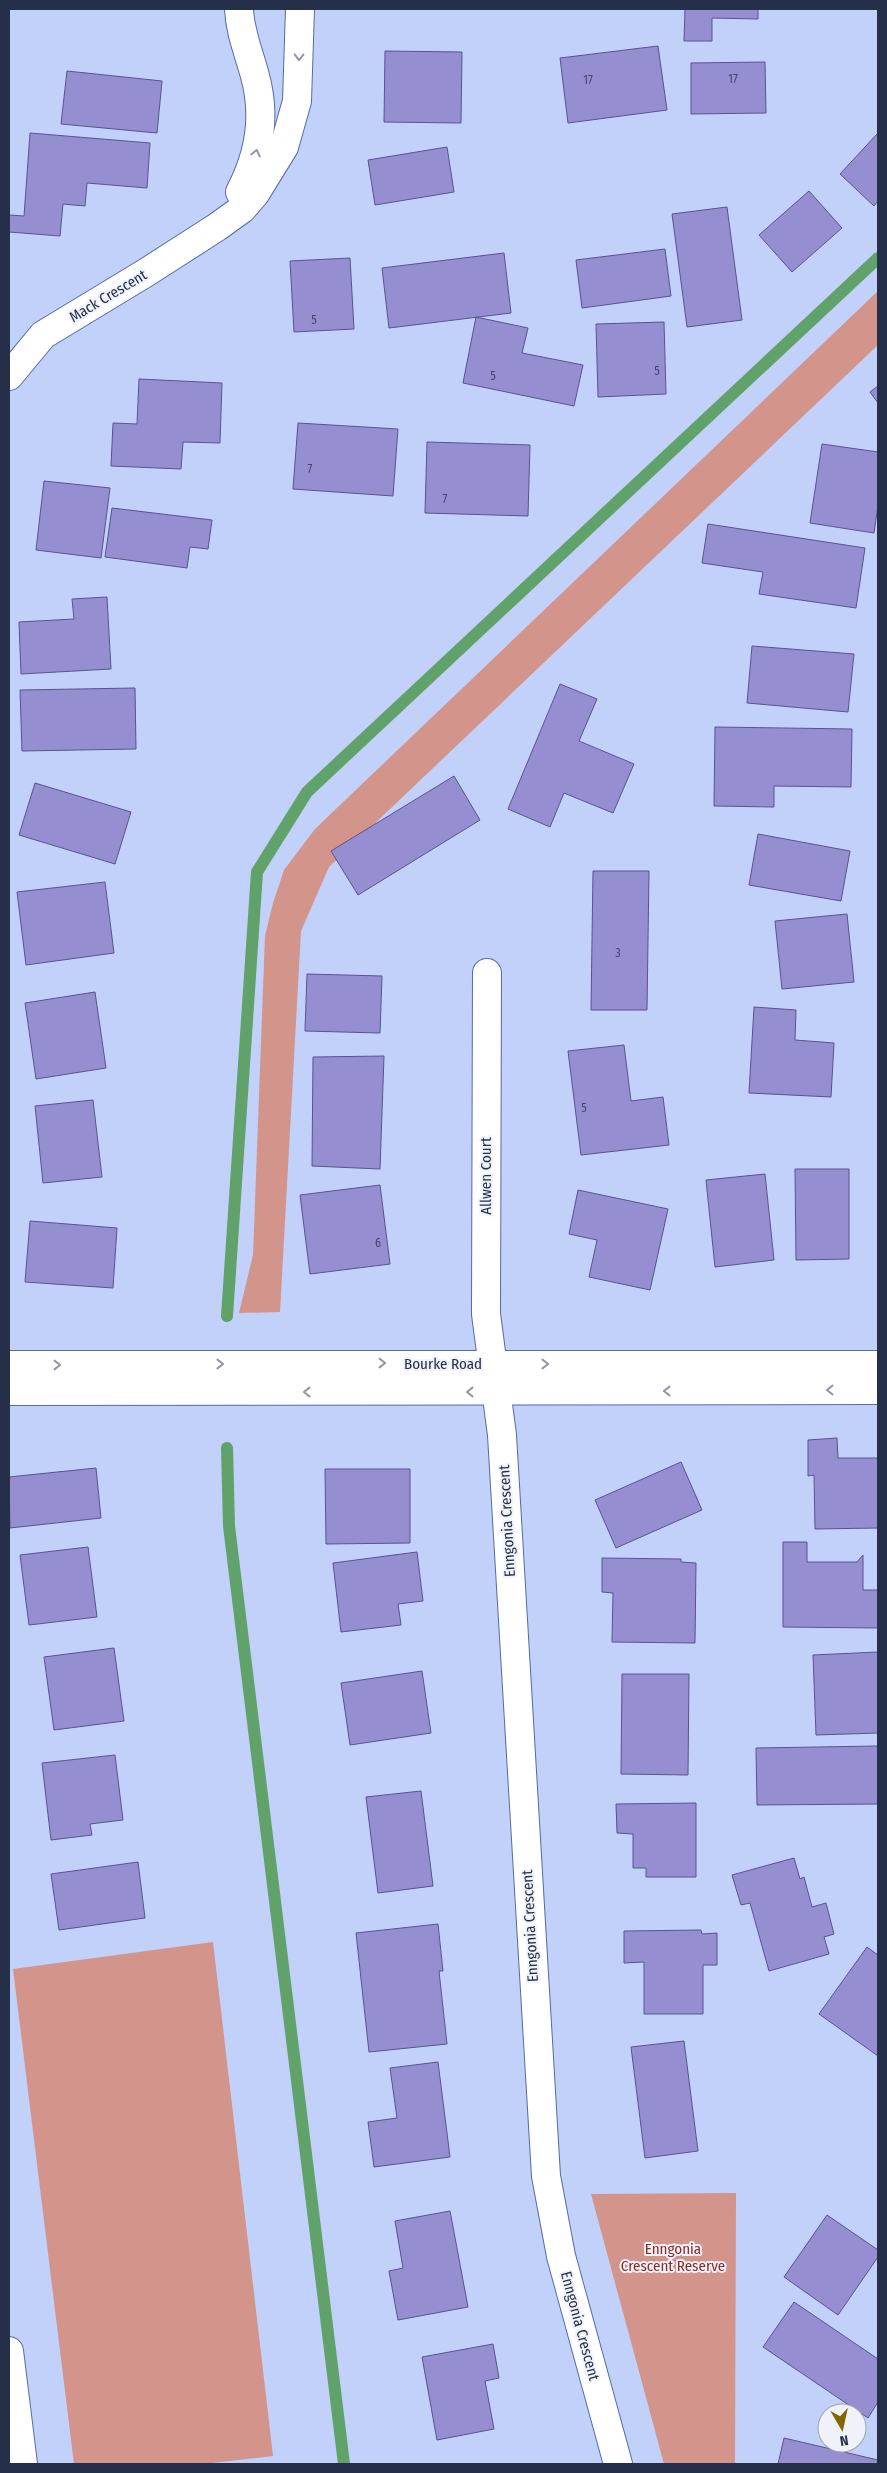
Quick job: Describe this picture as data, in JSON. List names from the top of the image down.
{
  "streets": {
    "street": [
      "Mack Crescent",
      "Allwen Court",
      "Bourke Road",
      "Enngonia Crescent"
    ]
  },
  "crossings": [
    ["Allwen Court", "Bourke Road"],
    ["Allwen Court", "Enngonia Crescent"],
    ["Bourke Road", "Enngonia Crescent"]
  ],
  "parks": ["Enngonia Crescent Reserve"],
  "house_numbers": [
    "17",
    "17",
    "5",
    "5",
    "5",
    "7",
    "7",
    "3",
    "5",
    "6"
  ],
  "north": "bottom"
}
